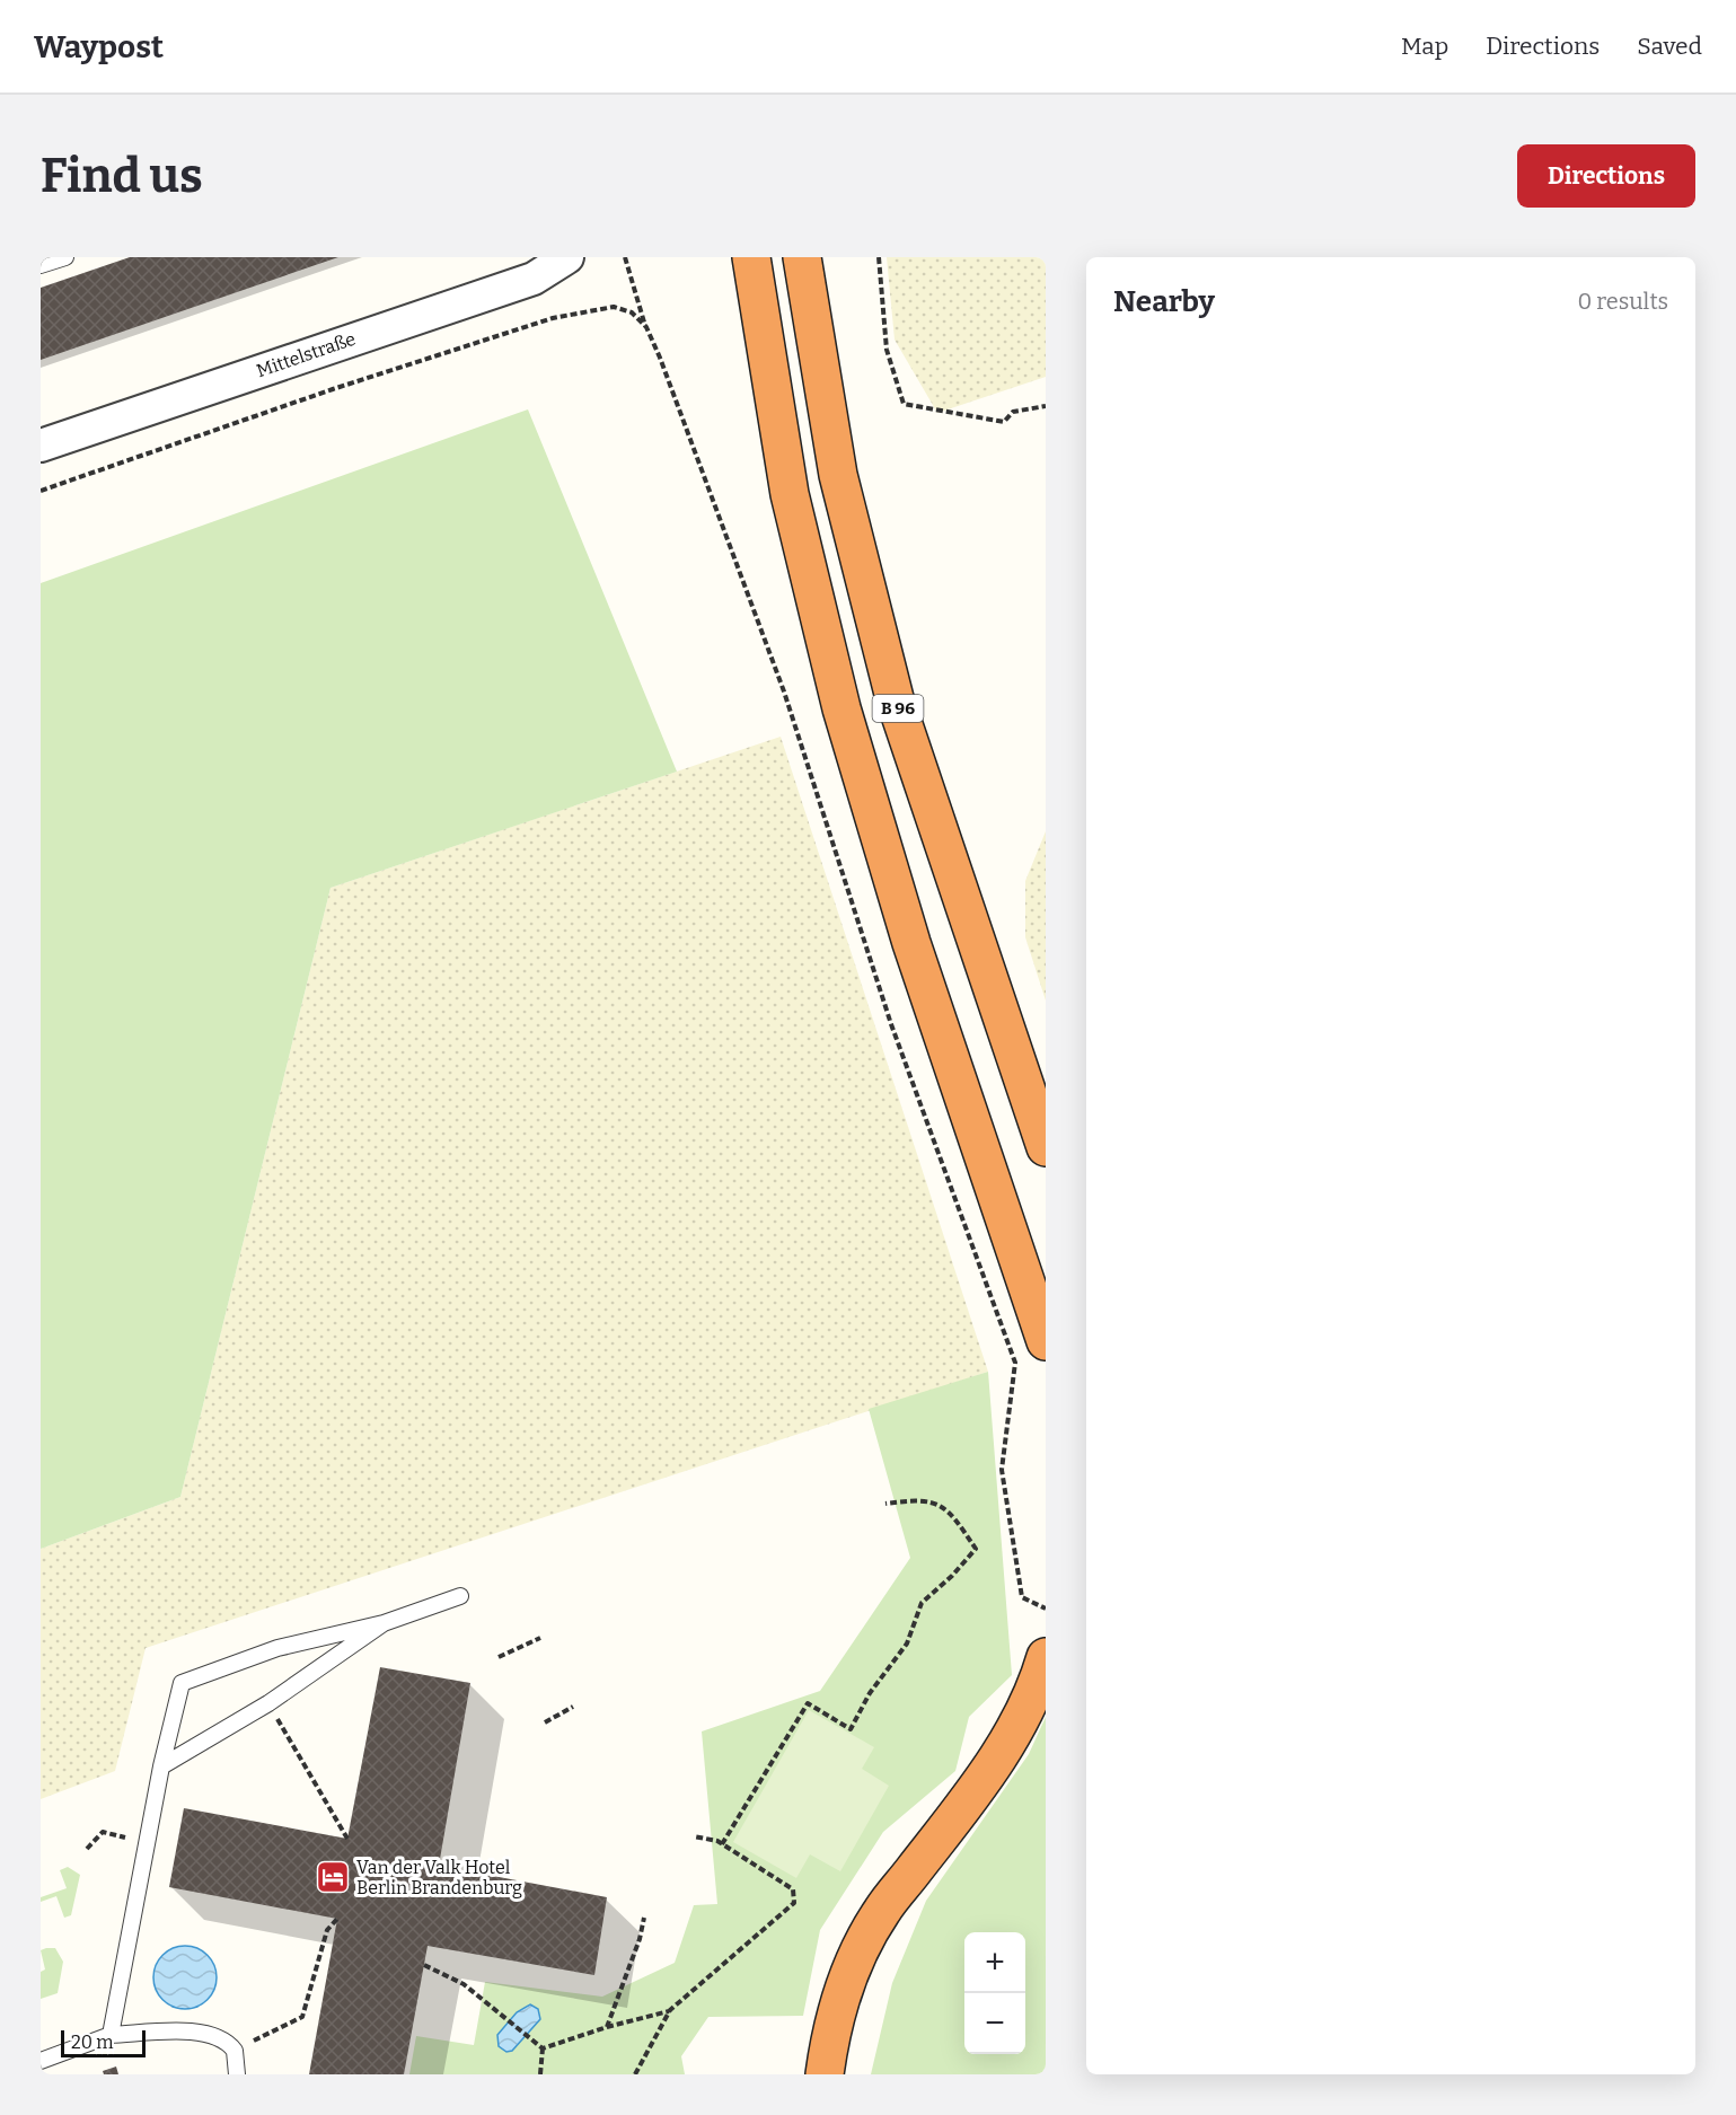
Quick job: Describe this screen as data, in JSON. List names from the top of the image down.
{
  "streets": {
    "highway": ["B 96"],
    "street": ["Mittelstraße"]
  },
  "places": {
    "hotel": ["Van der Valk Hotel Berlin Brandenburg"]
  },
  "scale_bar": "20 m",
  "page": {
    "header": "Waypost",
    "nav": ["Map", "Directions", "Saved"],
    "buttons": "Directions",
    "title": "Find us",
    "heading": ["Nearby", "0 results"],
    "map_buttons": ["+", "−"],
    "scale": "20 m"
  }
}
